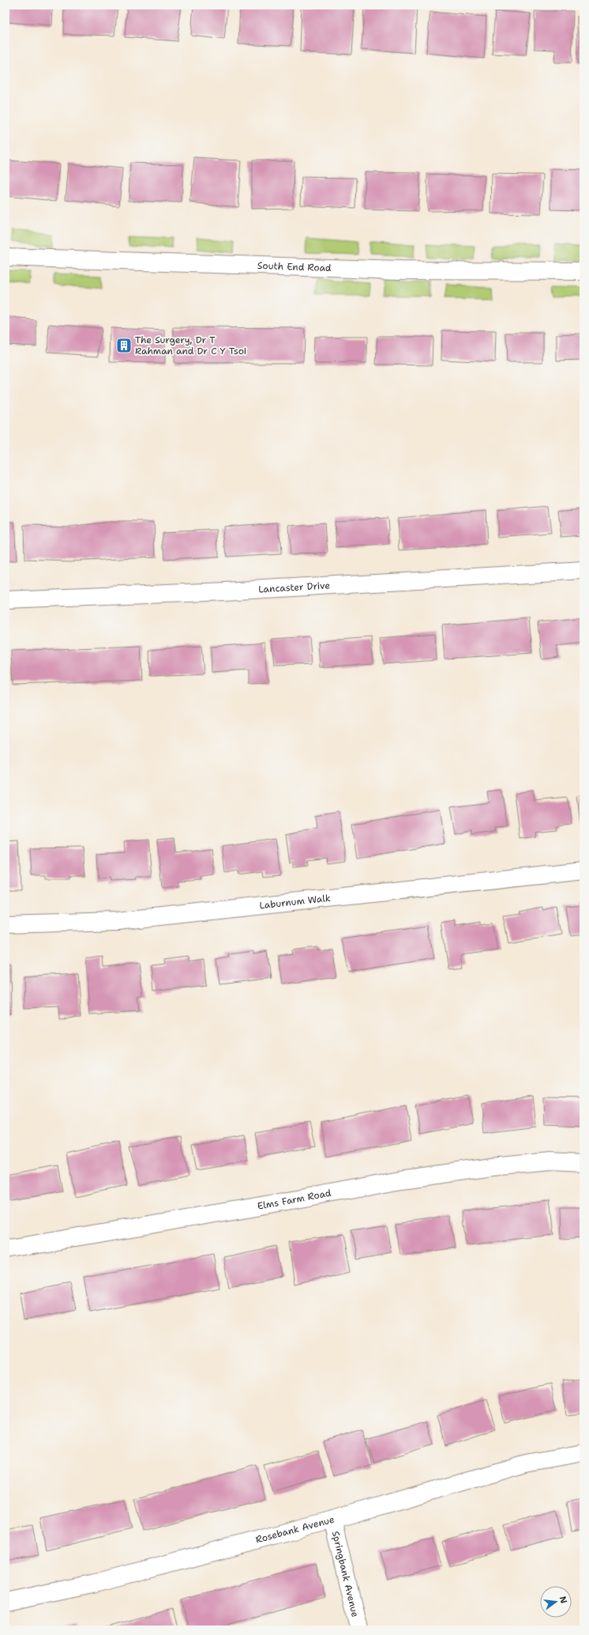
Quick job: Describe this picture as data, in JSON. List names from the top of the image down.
{
  "streets": {
    "street": [
      "South End Road",
      "Lancaster Drive",
      "Laburnum Walk",
      "Elms Farm Road",
      "Rosebank Avenue",
      "Springbank Avenue"
    ]
  },
  "crossings": [
    ["Rosebank Avenue", "Springbank Avenue"]
  ],
  "places": {
    "building": ["The Surgery, Dr T Rahman and Dr C Y Tsoi"]
  },
  "north": "right"
}
